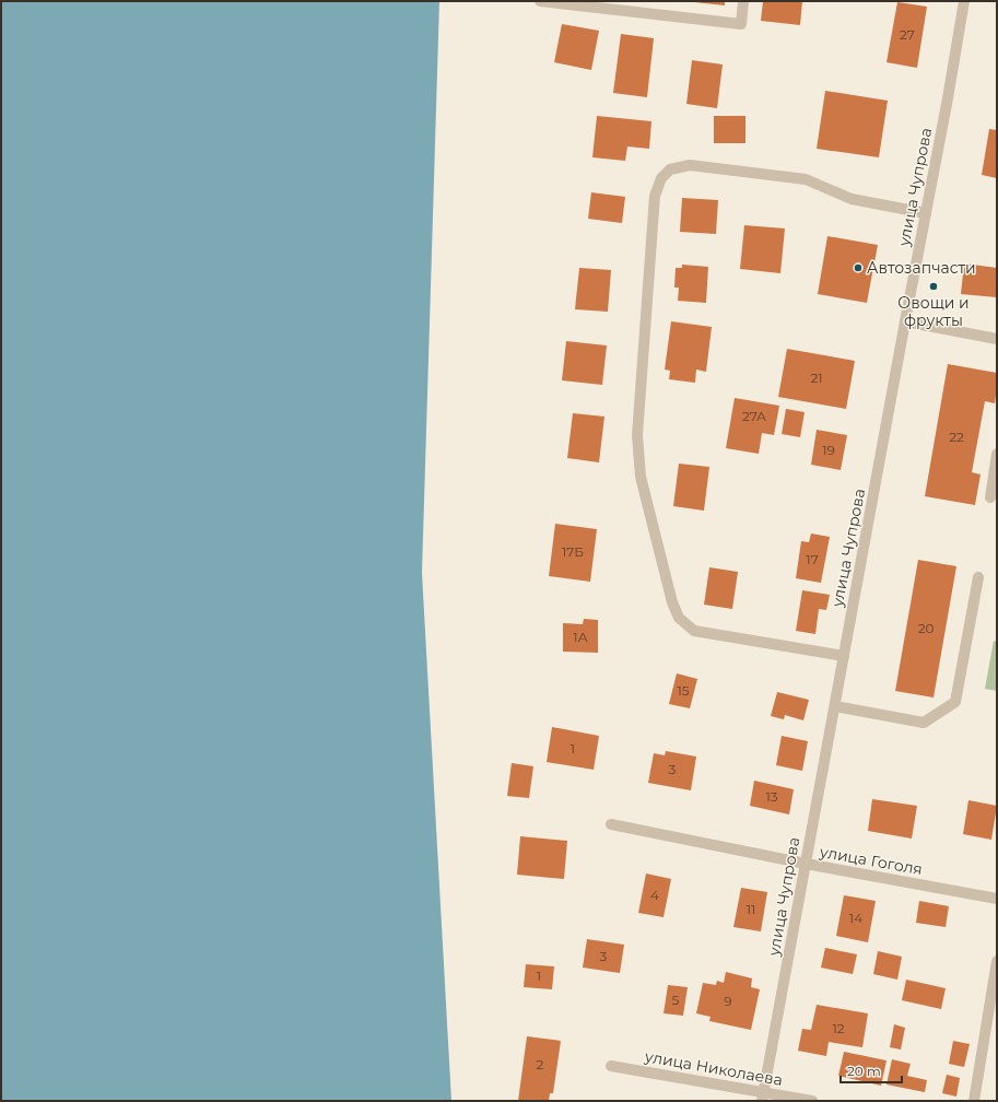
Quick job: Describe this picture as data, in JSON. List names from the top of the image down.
{
  "streets": {
    "street": ["улица Чупрова", "улица Гоголя", "улица Николаева"]
  },
  "crossings": [
    ["улица Чупрова", "улица Гоголя"],
    ["улица Чупрова", "улица Николаева"]
  ],
  "places": ["Автозапчасти", "Овощи и фрукты"],
  "house_numbers": [
    "27",
    "21",
    "27А",
    "22",
    "19",
    "17Б",
    "17",
    "20",
    "1А",
    "15",
    "1",
    "3",
    "13",
    "4",
    "11",
    "14",
    "3",
    "1",
    "5",
    "9",
    "12",
    "2"
  ],
  "scale_bar": "20 m"
}
